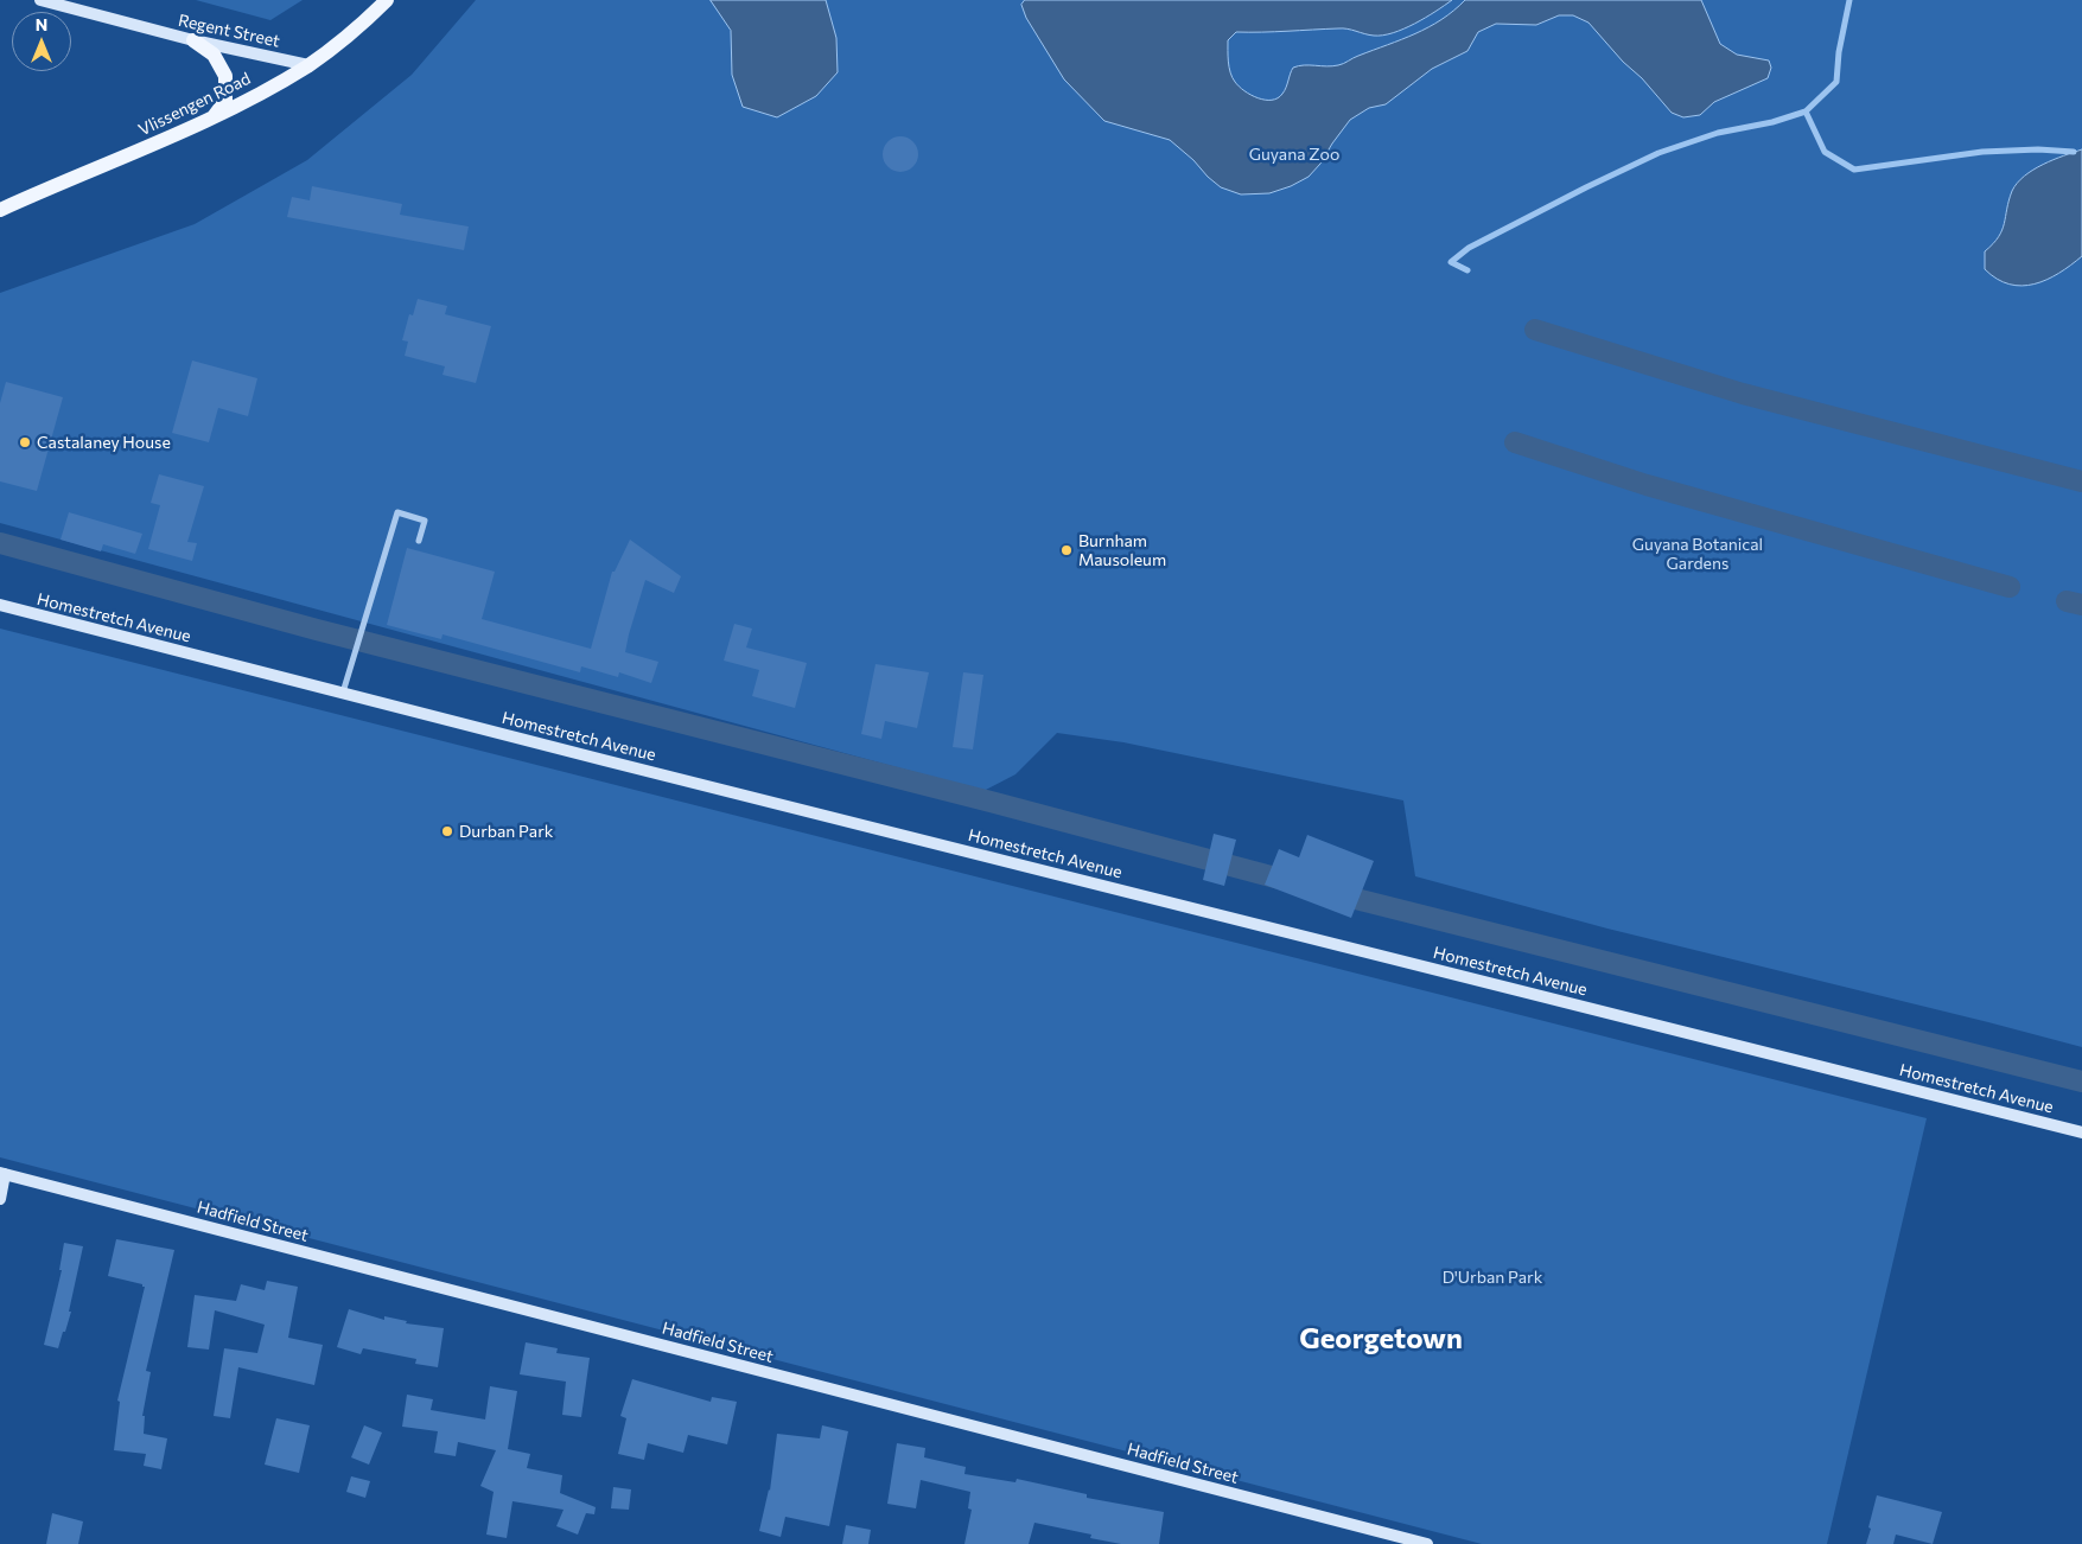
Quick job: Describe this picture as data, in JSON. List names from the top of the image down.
{
  "streets": {
    "main road": [
      "Regent Street",
      "Vlissengen Road",
      "Homestretch Avenue",
      "Hadfield Street"
    ]
  },
  "crossings": [
    ["Regent Street", "Vlissengen Road"]
  ],
  "districts": ["Georgetown"],
  "parks": ["Guyana Zoo", "Guyana Botanical Gardens", "D'Urban Park"],
  "places": ["Castalaney House", "Burnham Mausoleum", "Durban Park"],
  "north": "top"
}
